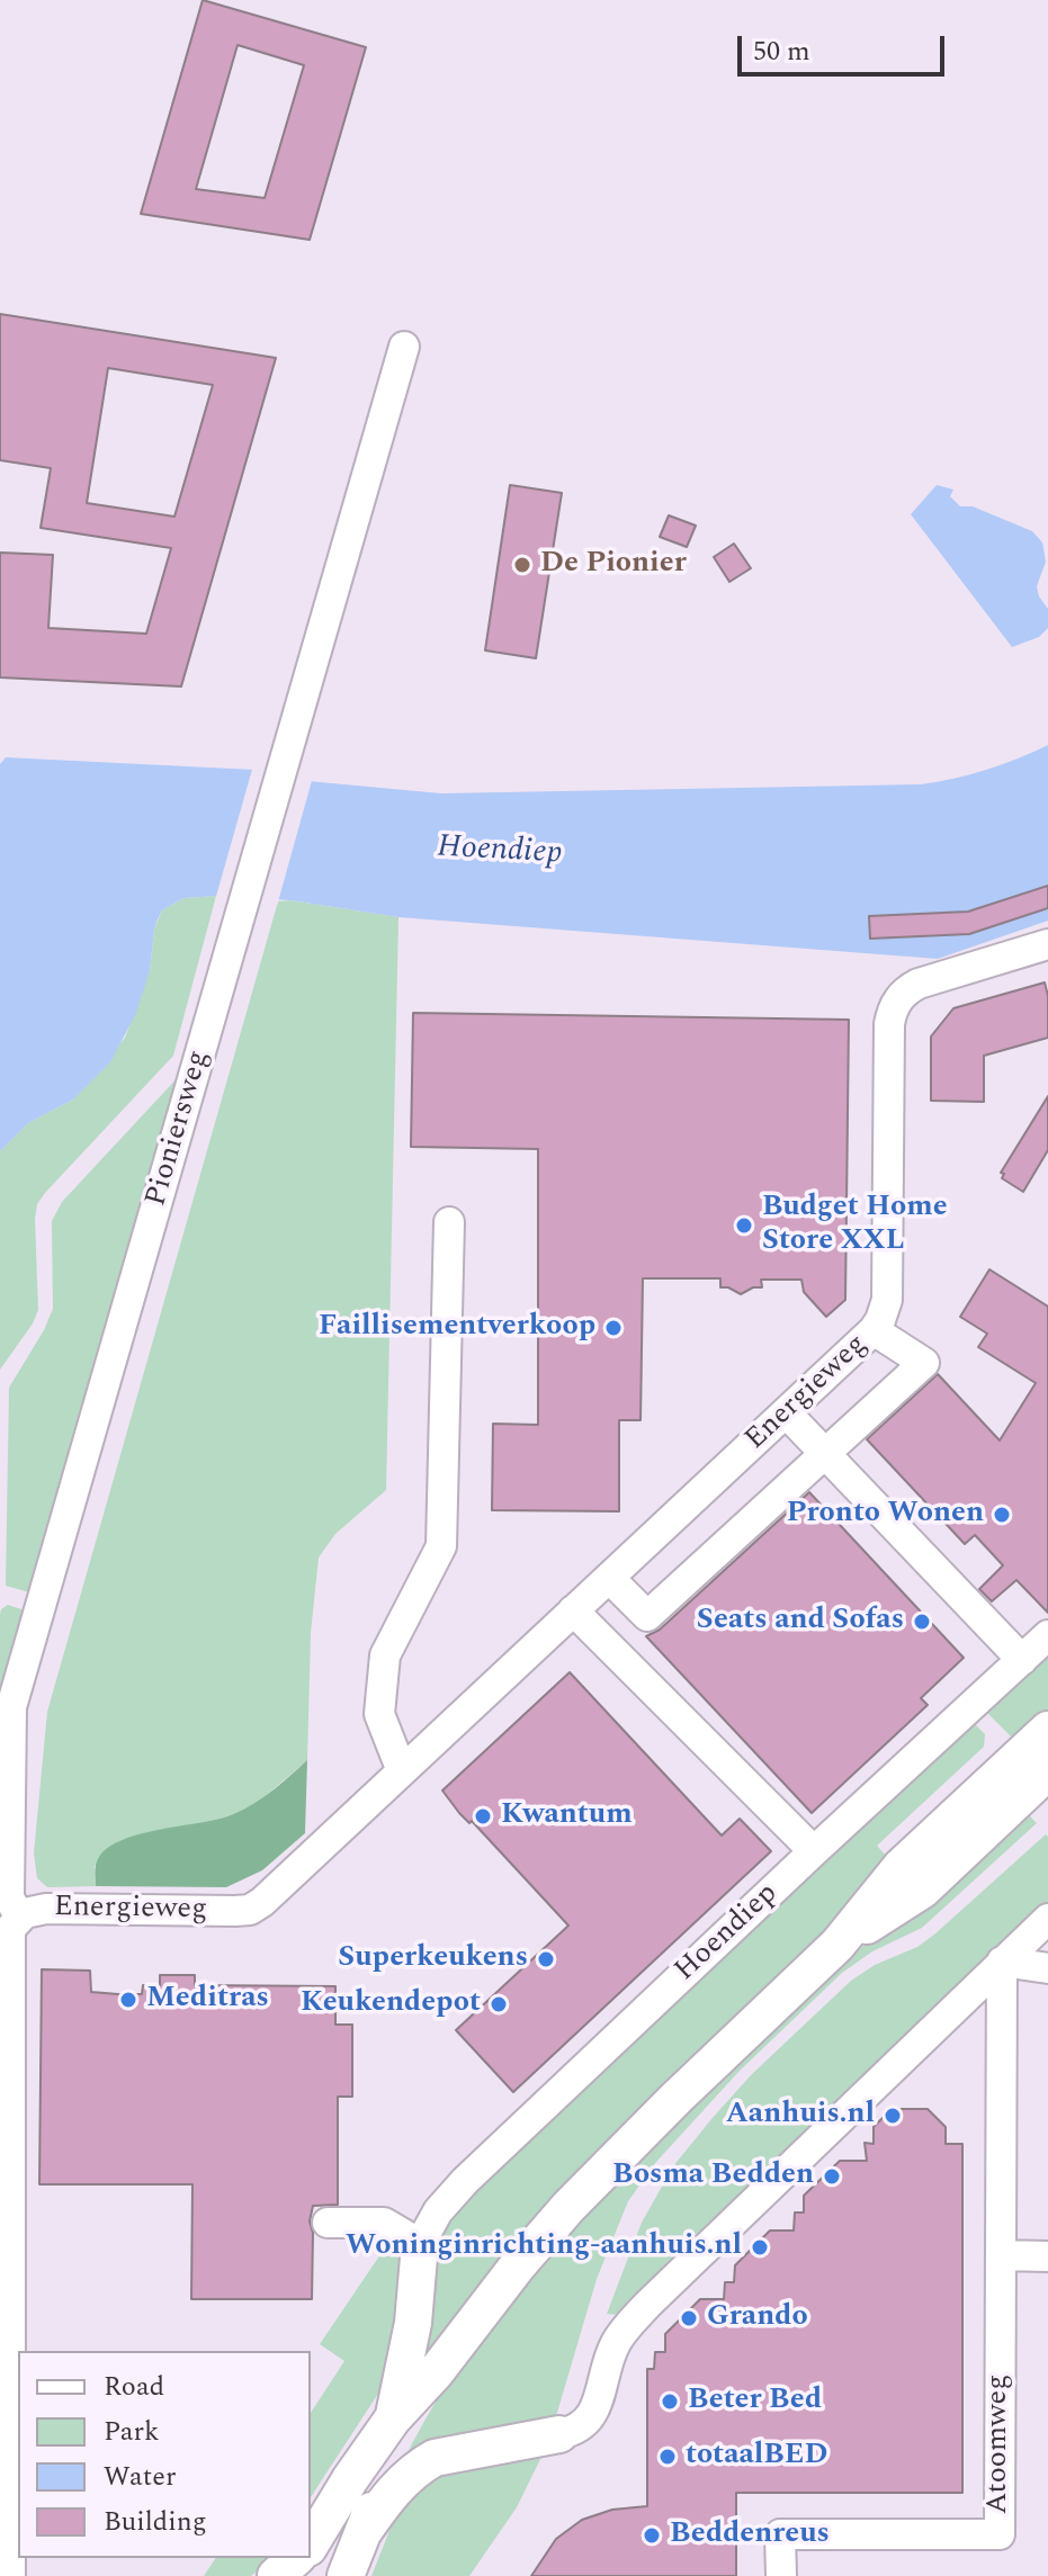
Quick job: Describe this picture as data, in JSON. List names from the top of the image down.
{
  "streets": {
    "street": [
      "Pioniersweg",
      "Energieweg",
      "Hoendiep",
      "Atoomweg"
    ]
  },
  "crossings": [
    ["Pioniersweg", "Energieweg"]
  ],
  "water": ["Hoendiep"],
  "places": [
    "De Pionier",
    "Budget Home Store XXL",
    "Faillisementverkoop",
    "Pronto Wonen",
    "Seats and Sofas",
    "Kwantum",
    "Superkeukens",
    "Meditras",
    "Keukendepot",
    "Aanhuis.nl",
    "Bosma Bedden",
    "Woninginrichting-aanhuis.nl",
    "Grando",
    "Beter Bed",
    "totaalBED",
    "Beddenreus"
  ],
  "legend": [
    "Road",
    "Park",
    "Water",
    "Building"
  ],
  "scale_bar": "50 m"
}
